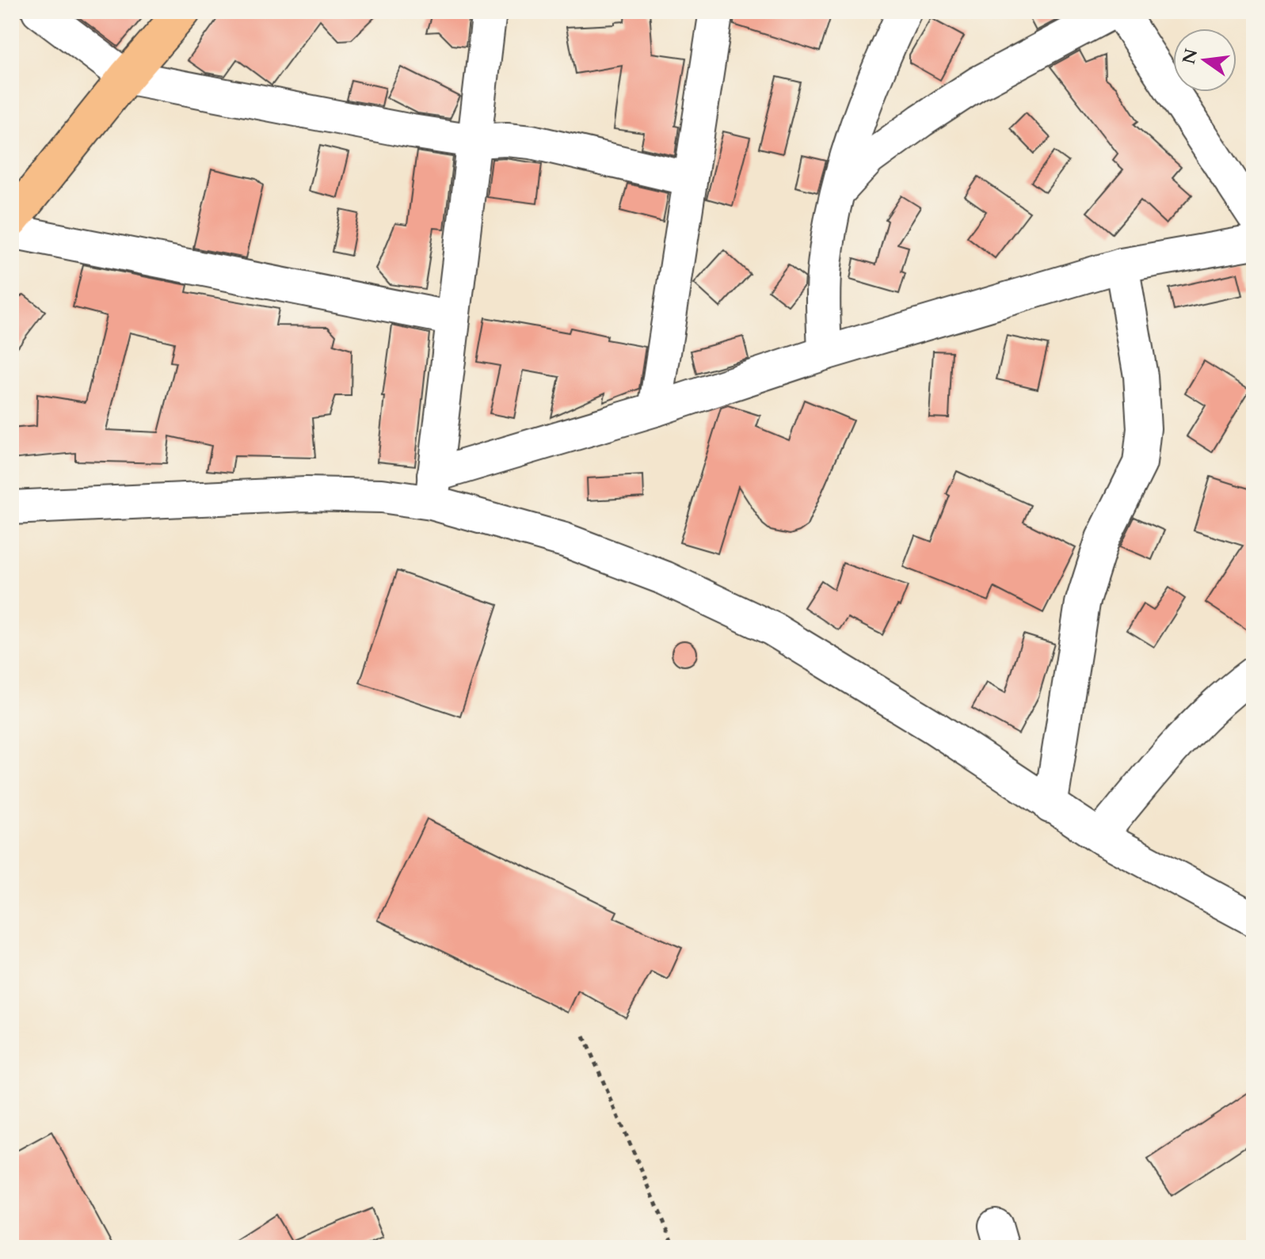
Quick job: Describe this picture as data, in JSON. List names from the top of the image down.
{
  "north": "left"
}
